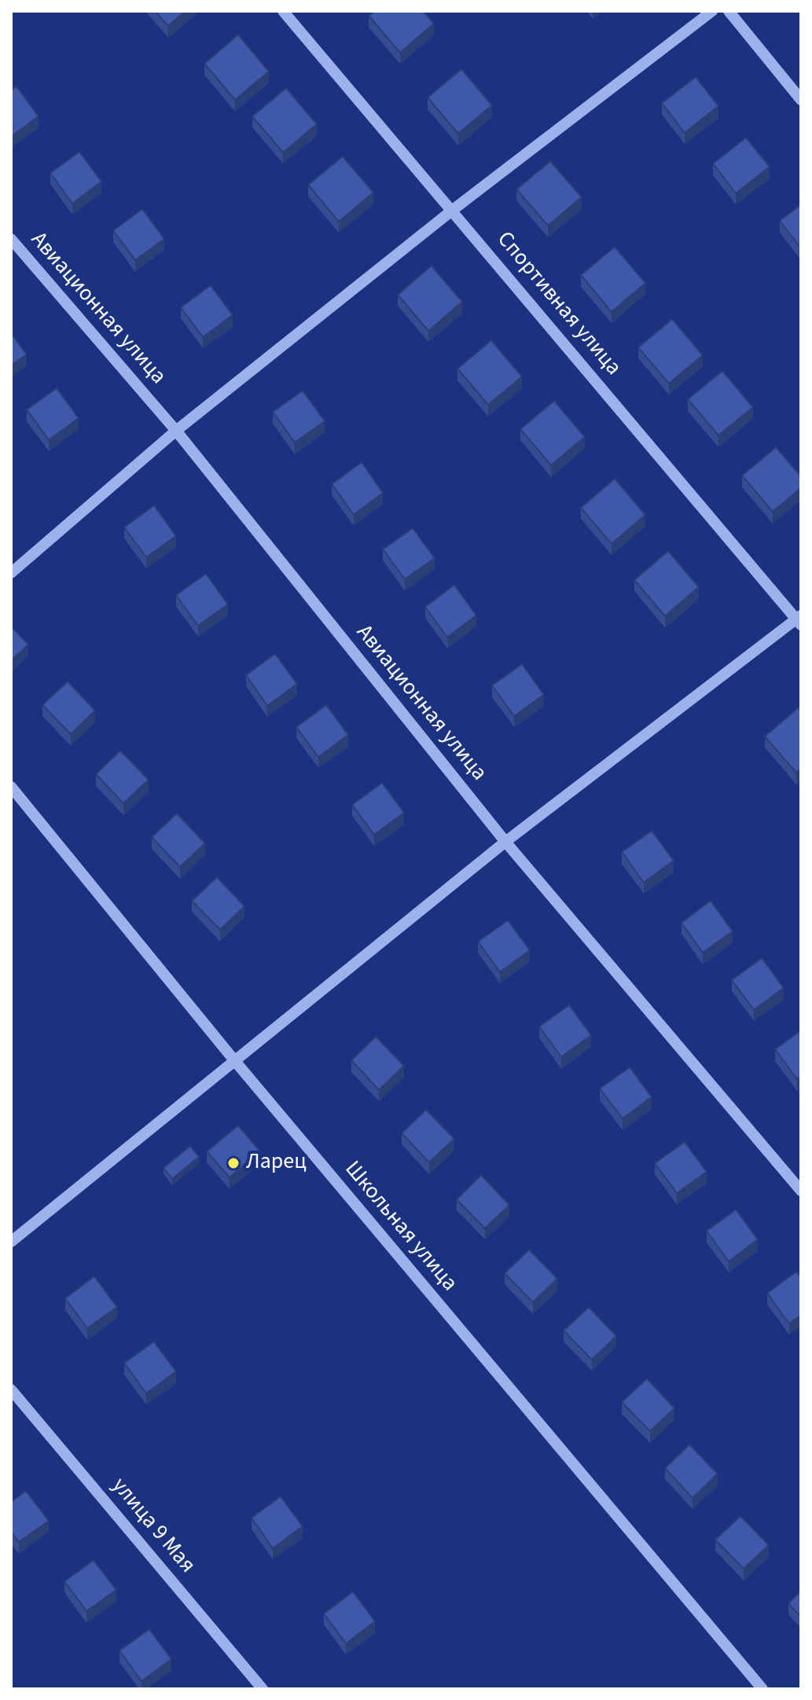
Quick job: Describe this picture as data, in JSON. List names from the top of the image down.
{
  "streets": {
    "street": [
      "Спортивная улица",
      "Авиационная улица",
      "Школьная улица",
      "улица 9 Мая"
    ]
  },
  "places": ["Ларец"]
}
